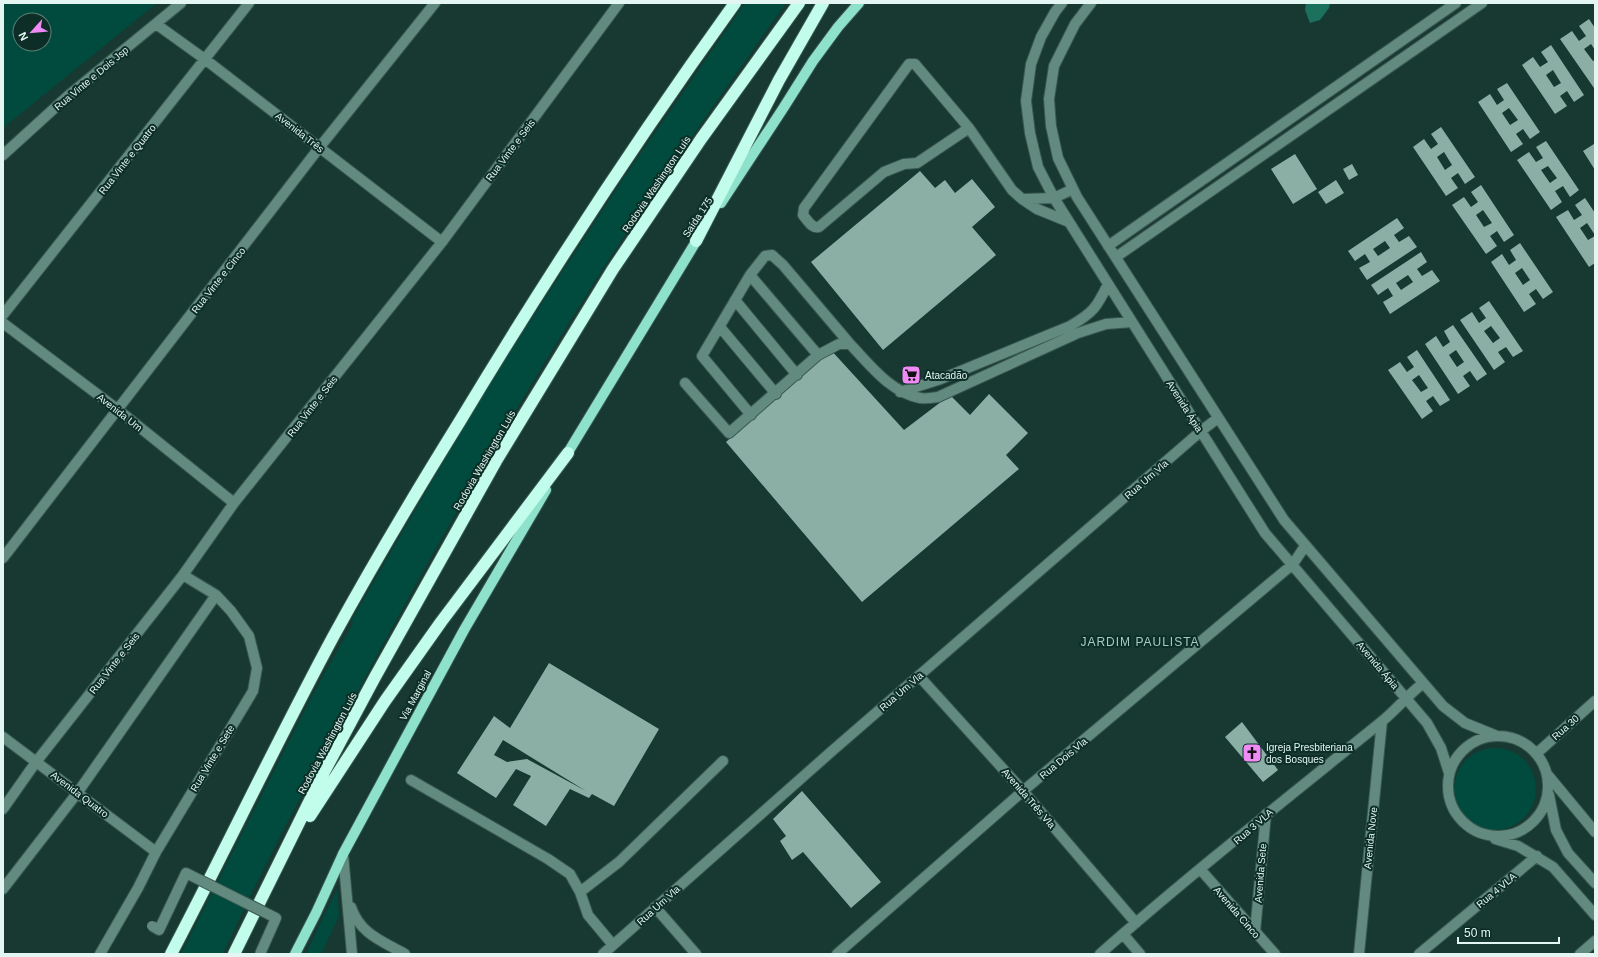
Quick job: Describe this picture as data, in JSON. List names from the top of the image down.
{
  "streets": {
    "highway": ["Rodovia Washington Luís"],
    "main road": ["Saída 175", "Via Marginal"],
    "street": [
      "Rua Vinte e Dois Jsp",
      "Avenida Três",
      "Rua Vinte e Seis",
      "Rua Vinte e Quatro",
      "Rua Vinte e Cinco",
      "Avenida Ápia",
      "Avenida Um",
      "Rua Um Vla",
      "Rua 30",
      "Rua Vinte e Sete",
      "Rua Dois Vla",
      "Avenida Quatro",
      "Avenida Três Vla",
      "Rua 3 VLA",
      "Avenida Nove",
      "Avenida Sete",
      "Rua 4 VLA",
      "Avenida Cinco"
    ]
  },
  "crossings": [
    ["Rua Vinte e Dois Jsp", "Avenida Três"],
    ["Avenida Três", "Rua Vinte e Seis"],
    ["Avenida Três", "Rua Vinte e Quatro"],
    ["Avenida Três", "Rua Vinte e Cinco"],
    ["Rua Vinte e Seis", "Avenida Um"],
    ["Rua Vinte e Seis", "Rua Vinte e Sete"],
    ["Rua Vinte e Seis", "Avenida Quatro"],
    ["Saída 175", "Via Marginal"],
    ["Rua Vinte e Cinco", "Avenida Um"],
    ["Avenida Ápia", "Rua Um Vla"],
    ["Avenida Ápia", "Rua 30"],
    ["Avenida Ápia", "Rua Dois Vla"],
    ["Avenida Ápia", "Rua 3 VLA"],
    ["Rua Um Vla", "Avenida Três Vla"],
    ["Rua Vinte e Sete", "Avenida Quatro"],
    ["Rua Dois Vla", "Avenida Três Vla"],
    ["Avenida Três Vla", "Rua 3 VLA"],
    ["Rua 3 VLA", "Avenida Nove"],
    ["Rua 3 VLA", "Avenida Sete"],
    ["Rua 3 VLA", "Avenida Cinco"],
    ["Avenida Sete", "Avenida Cinco"]
  ],
  "districts": ["JARDIM PAULISTA"],
  "places": {
    "supermarket": ["Atacadão"],
    "church": ["Igreja Presbiteriana dos Bosques"]
  },
  "scale_bar": "50 m",
  "north": "bottom left"
}
